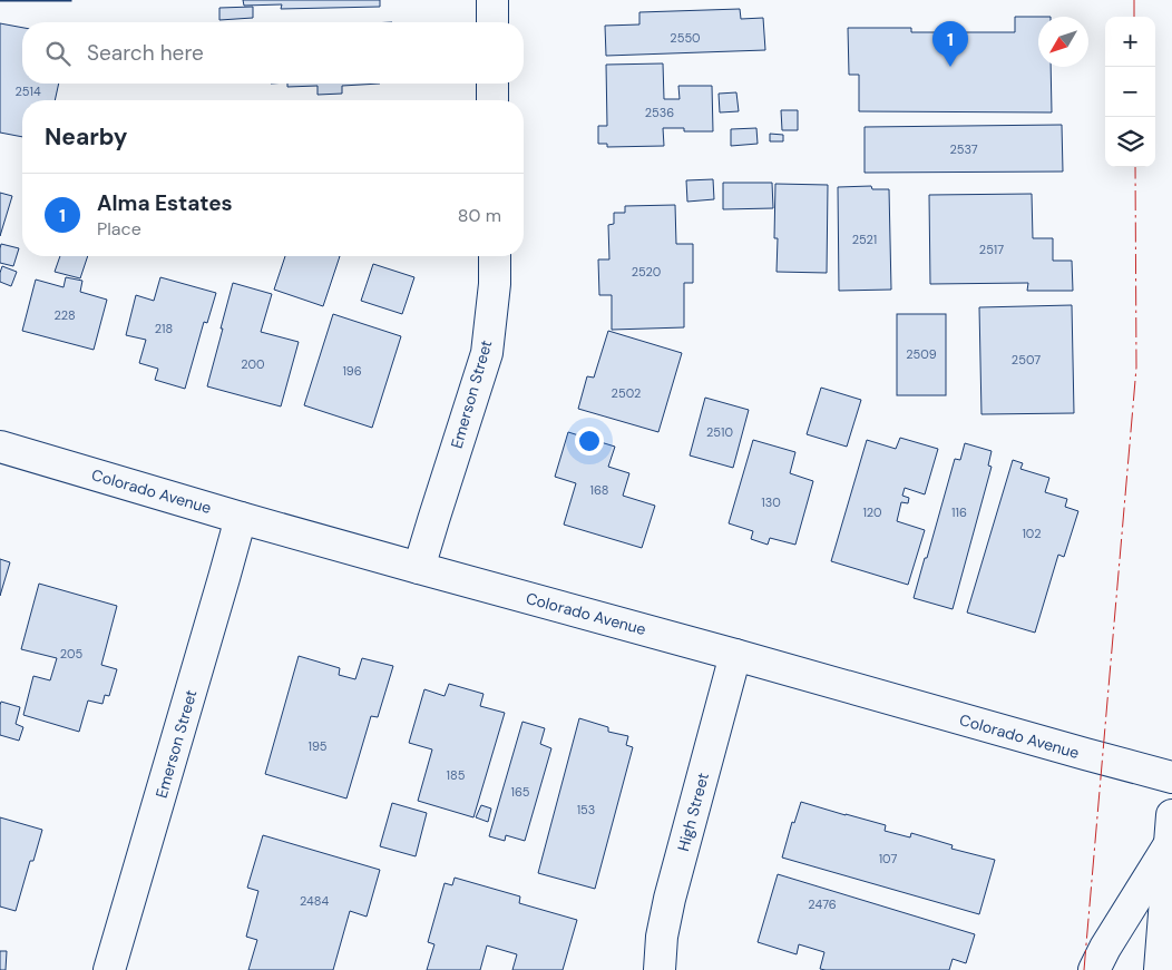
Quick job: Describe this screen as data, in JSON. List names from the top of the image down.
{
  "streets": {
    "street": ["Emerson Street", "Colorado Avenue", "High Street"]
  },
  "crossings": [
    ["Emerson Street", "Colorado Avenue"],
    ["Colorado Avenue", "High Street"]
  ],
  "house_numbers": [
    "2550",
    "2514",
    "2536",
    "2537",
    "2521",
    "2517",
    "2520",
    "228",
    "218",
    "2509",
    "2507",
    "200",
    "196",
    "2502",
    "2510",
    "168",
    "130",
    "120",
    "116",
    "102",
    "205",
    "195",
    "185",
    "165",
    "153",
    "107",
    "2484",
    "2476"
  ],
  "north": "bottom left",
  "page": {
    "map_buttons": ["+", "−"],
    "pins": "1",
    "search": "Search here",
    "heading": "Nearby",
    "list": [
      {
        "mark": "1",
        "name": "Alma Estates",
        "note": "Place",
        "value": "80 m"
      }
    ]
  }
}
